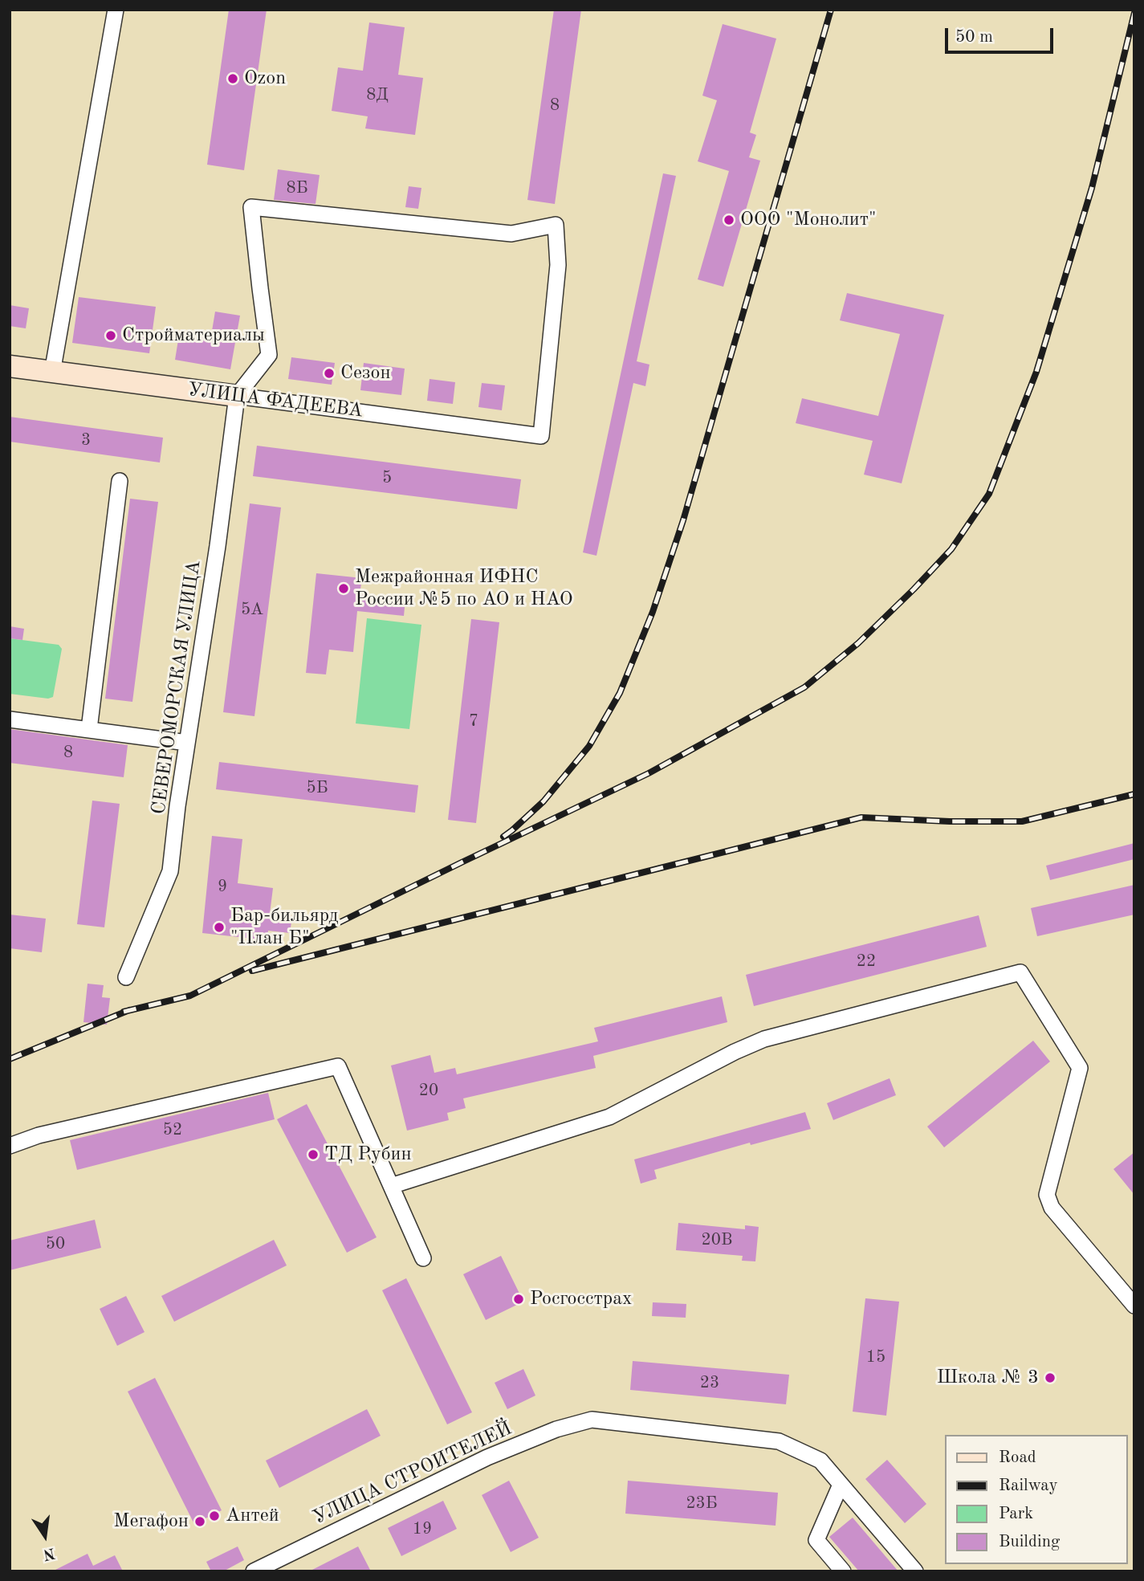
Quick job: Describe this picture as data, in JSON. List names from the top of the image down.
{
  "streets": {
    "street": ["УЛИЦА ФАДЕЕВА", "СЕВЕРОМОРСКАЯ УЛИЦА", "УЛИЦА СТРОИТЕЛЕЙ"]
  },
  "crossings": [
    ["УЛИЦА ФАДЕЕВА", "СЕВЕРОМОРСКАЯ УЛИЦА"]
  ],
  "places": [
    "Ozon",
    "ООО \"Монолит\"",
    "Стройматериалы",
    "Сезон",
    "Межрайонная ИФНС России №5 по АО и НАО",
    "Бар-бильярд \"План Б\"",
    "ТД Рубин",
    "Росгосстрах",
    "Школа № 3",
    "Антей",
    "Мегафон"
  ],
  "house_numbers": [
    "8Д",
    "8",
    "8Б",
    "3",
    "5",
    "5А",
    "7",
    "8",
    "5Б",
    "9",
    "22",
    "20",
    "52",
    "20В",
    "50",
    "15",
    "23",
    "23Б",
    "19"
  ],
  "legend": [
    "Road",
    "Railway",
    "Park",
    "Building"
  ],
  "scale_bar": "50 m",
  "north": "bottom"
}
